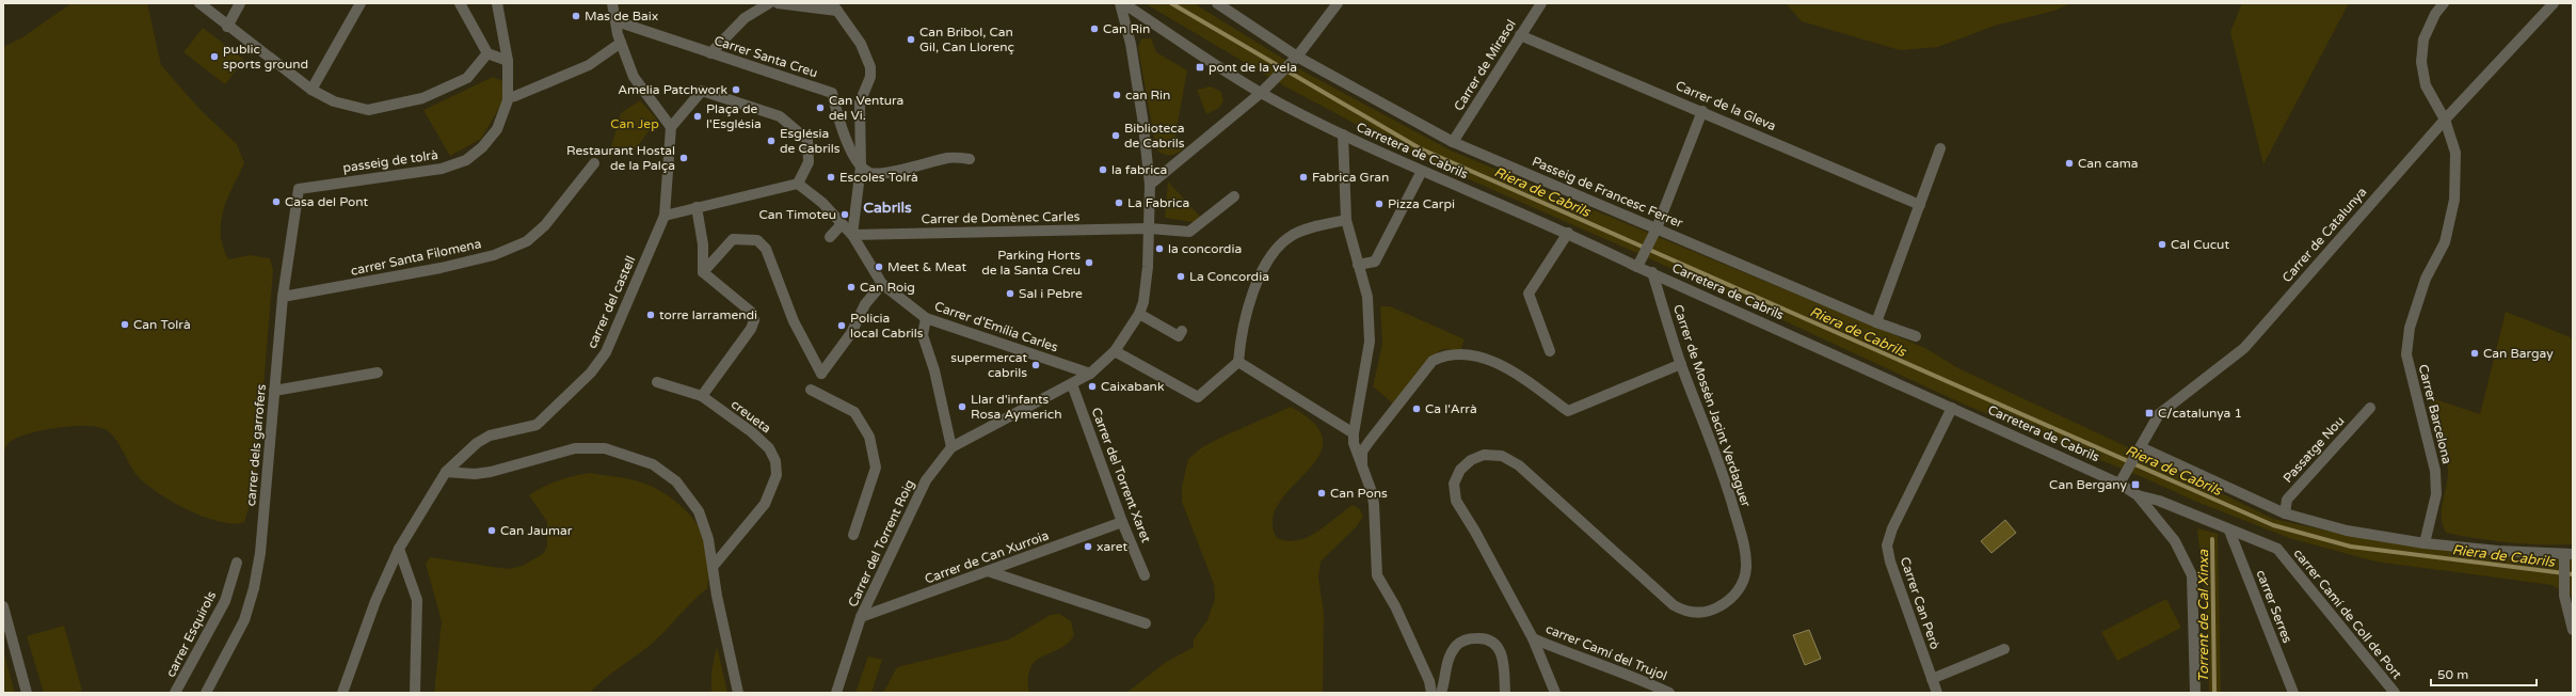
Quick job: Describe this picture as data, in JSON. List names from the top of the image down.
{
  "streets": {
    "street": [
      "Carrer Santa Creu",
      "Carrer de Mirasol",
      "Carrer de la Gleva",
      "Carretera de Cabrils",
      "passeig de tolrà",
      "Passeig de Francesc Ferrer",
      "Carrer de Domènec Carles",
      "Carrer de Catalunya",
      "carrer Santa Filomena",
      "carrer del castell",
      "Carrer d'Emília Carles",
      "Carrer de Mossèn Jacint Verdaguer",
      "Carrer Barcelona",
      "creueta",
      "carrer dels garrofers",
      "Passatge Nou",
      "Carrer del Torrent Xaret",
      "Carrer del Torrent Roig",
      "Carrer de Can Xurroia",
      "Carrer Can Però",
      "carrer Serres",
      "carrer Camí de Coll de Port",
      "carrer Esquirols",
      "carrer Camí del Trujol"
    ]
  },
  "crossings": [
    ["Carrer de Mirasol", "Carrer de la Gleva"],
    ["Carrer de Mirasol", "Passeig de Francesc Ferrer"],
    ["Carretera de Cabrils", "Carrer de Catalunya"],
    ["Carretera de Cabrils", "Carrer de Mossèn Jacint Verdaguer"],
    ["Carretera de Cabrils", "Carrer Can Però"],
    ["Carretera de Cabrils", "carrer Camí de Coll de Port"],
    ["passeig de tolrà", "carrer dels garrofers"],
    ["Carrer de Domènec Carles", "Carrer d'Emília Carles"],
    ["Carrer de Domènec Carles", "Carrer del Torrent Roig"],
    ["Carrer de Catalunya", "Carrer Barcelona"],
    ["carrer Santa Filomena", "carrer dels garrofers"],
    ["Carrer d'Emília Carles", "Carrer del Torrent Roig"],
    ["Carrer de Mossèn Jacint Verdaguer", "carrer Camí del Trujol"],
    ["Carrer del Torrent Xaret", "Carrer del Torrent Roig"],
    ["Carrer del Torrent Xaret", "Carrer de Can Xurroia"],
    ["Carrer del Torrent Roig", "Carrer de Can Xurroia"],
    ["carrer Serres", "carrer Camí de Coll de Port"]
  ],
  "districts": ["Cabrils"],
  "water": ["Riera de Cabrils", "Torrent de Cal Xinxa"],
  "parks": ["Can Jep"],
  "places": {
    "other": [
      "Mas de Baix",
      "Can Rin",
      "Can Bribol, Can Gil, Can Llorenç",
      "public sports ground",
      "Amelia Patchwork",
      "can Rin",
      "Can Ventura del Vi.",
      "Plaça de l'Església",
      "Biblioteca de Cabrils",
      "Església de Cabrils",
      "Restaurant Hostal de la Palça",
      "Can cama",
      "la fabrica",
      "Escoles Tolrà",
      "Fabrica Gran",
      "Casa del Pont",
      "La Fabrica",
      "Pizza Carpi",
      "Can Timoteu",
      "Cal Cucut",
      "la concordia",
      "Parking Horts de la Santa Creu",
      "Meet & Meat",
      "La Concordia",
      "Can Roig",
      "Sal i Pebre",
      "torre larramendi",
      "Can Tolrà",
      "Policia local Cabrils",
      "Can Bargay",
      "supermercat cabrils",
      "Caixabank",
      "Llar d'infants Rosa Aymerich",
      "Ca l'Arrà",
      "Can Pons",
      "Can Jaumar",
      "xaret"
    ],
    "transit": ["pont de la vela", "C/catalunya 1", "Can Bergany"]
  },
  "scale_bar": "50 m"
}
